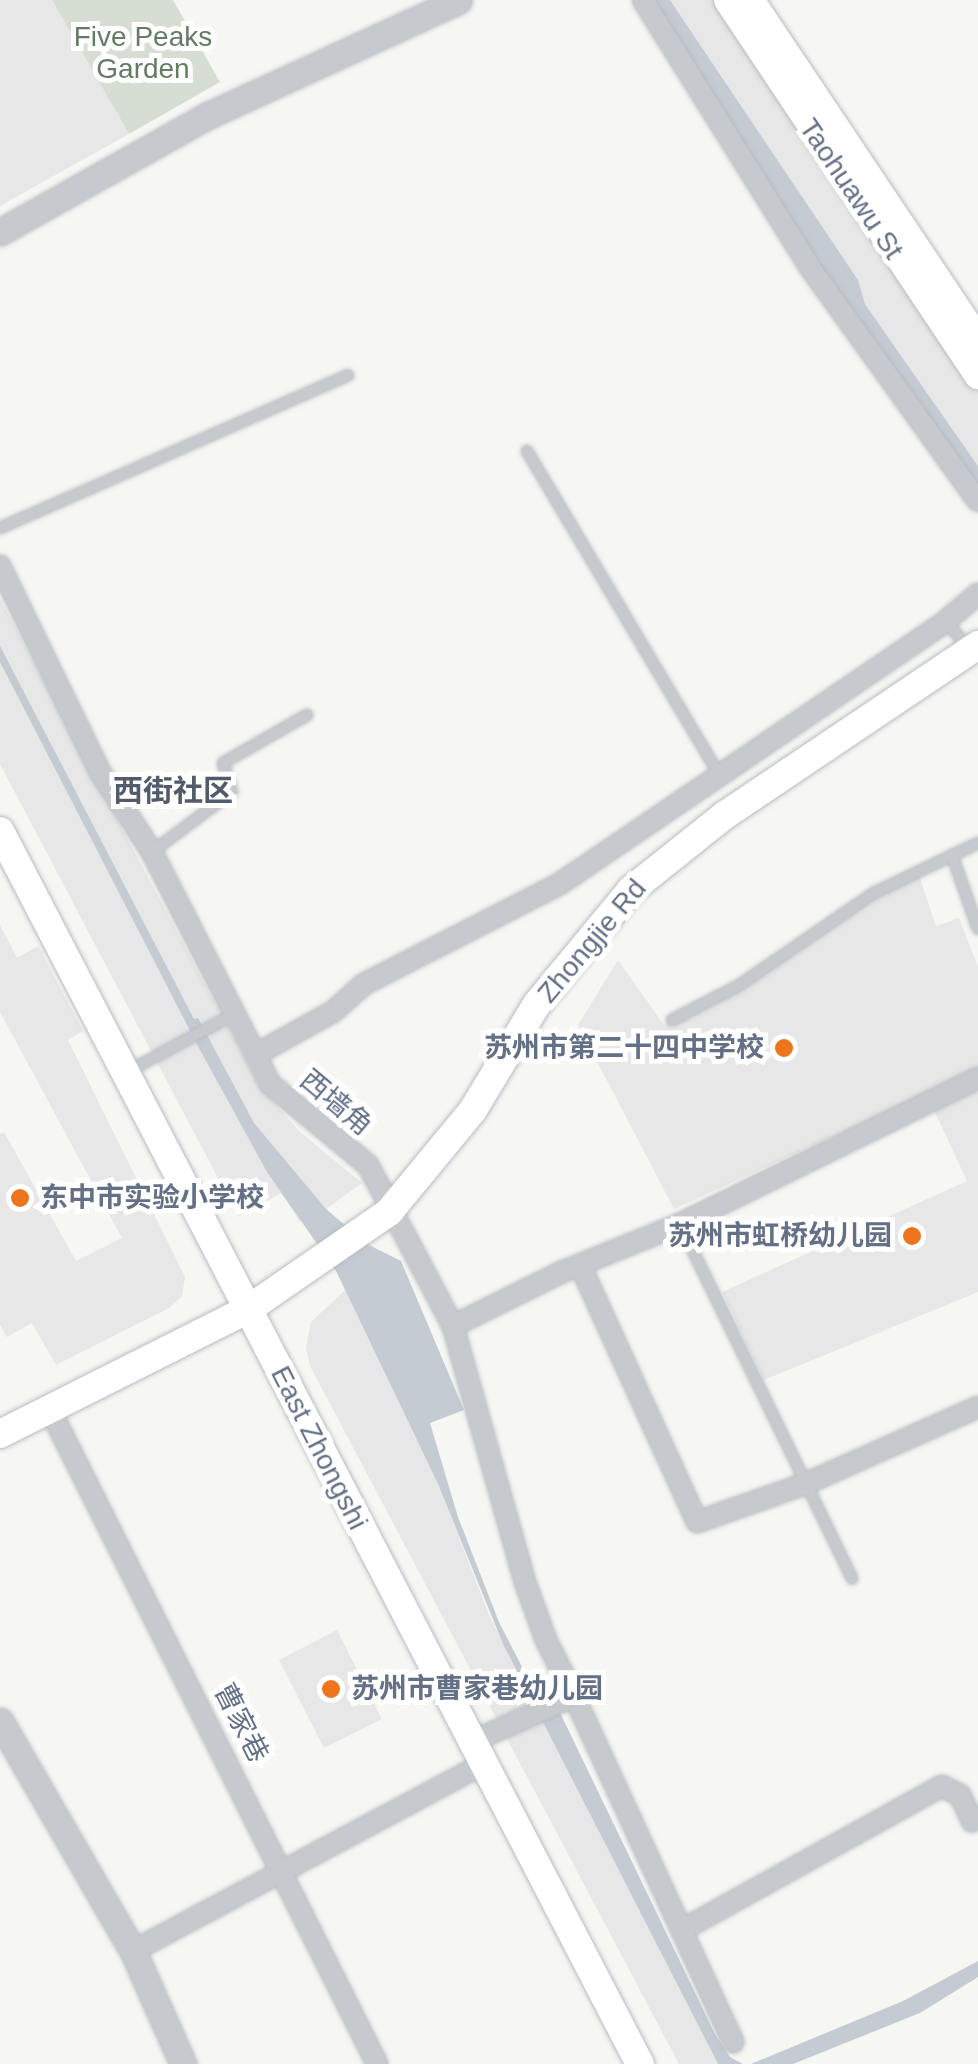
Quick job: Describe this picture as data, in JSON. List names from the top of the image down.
{
  "streets": {
    "main road": ["Taohuawu St", "Zhongjie Rd", "East Zhongshi"],
    "street": ["西墙角", "曹家巷"]
  },
  "crossings": [
    ["Zhongjie Rd", "西墙角"],
    ["Zhongjie Rd", "East Zhongshi"],
    ["Zhongjie Rd", "曹家巷"]
  ],
  "districts": ["西街社区"],
  "parks": ["Five Peaks Garden"],
  "places": [
    "苏州市第二十四中学校",
    "东中市实验小学校",
    "苏州市虹桥幼儿园",
    "苏州市曹家巷幼儿园"
  ]
}
